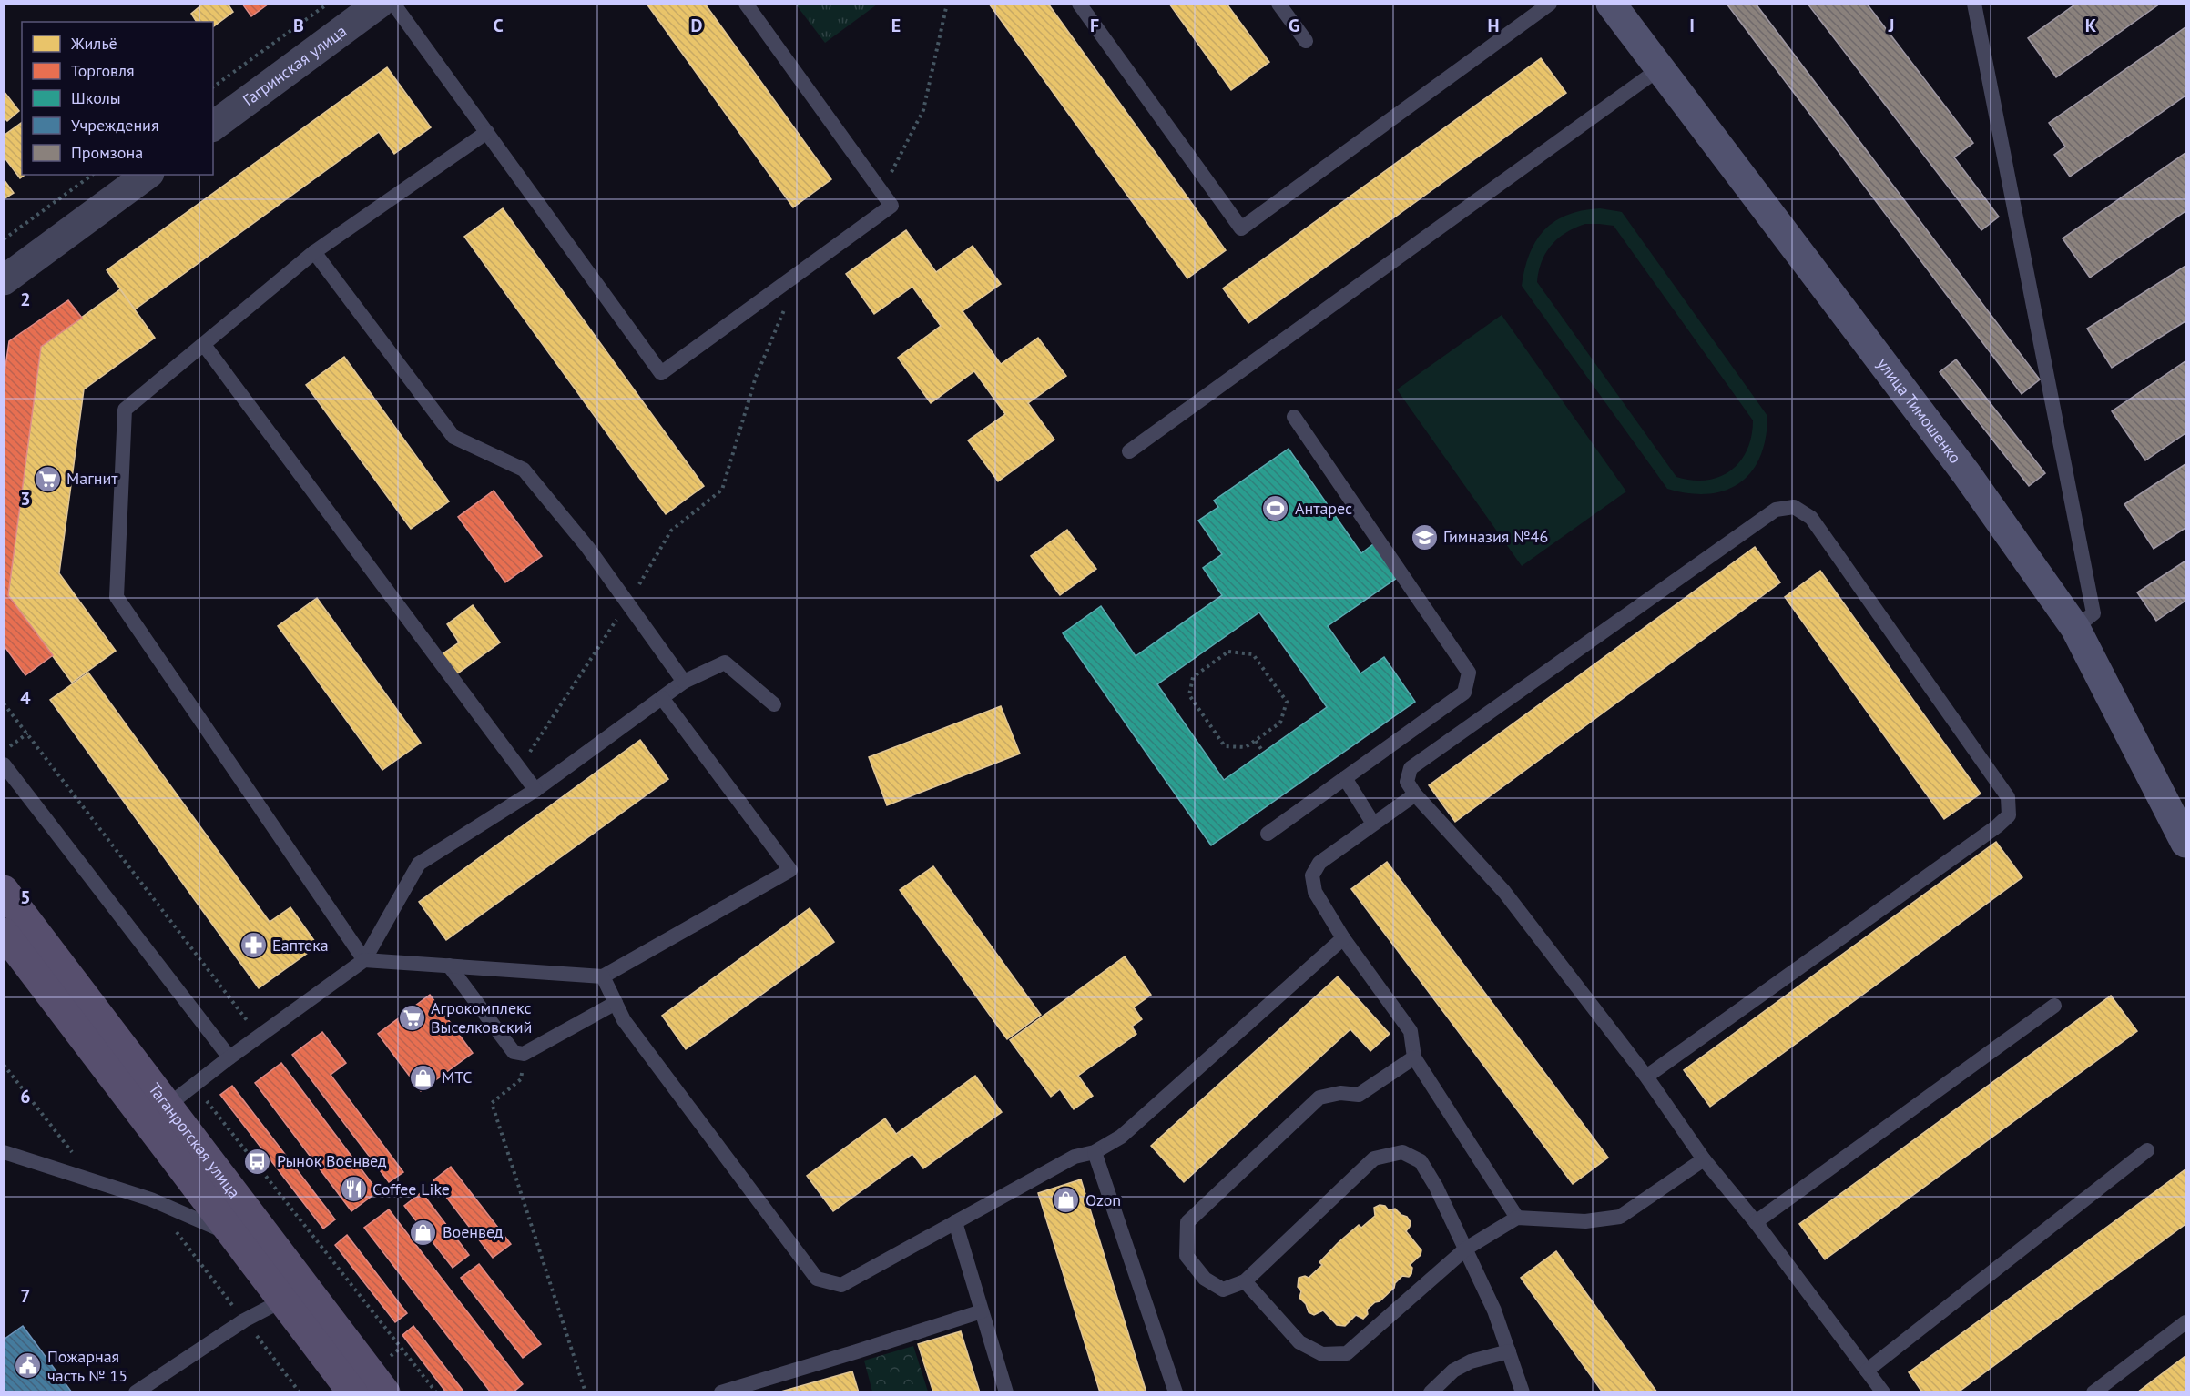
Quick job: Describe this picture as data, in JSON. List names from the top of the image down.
{
  "streets": {
    "main road": ["Таганрогская улица"],
    "street": ["Гагринская улица", "улица Тимошенко"]
  },
  "places": {
    "supermarket": ["Магнит", "Агрокомплекс Выселковский"],
    "sports": ["Антарес"],
    "school or university": ["Гимназия №46"],
    "pharmacy": ["Еаптека"],
    "shop": ["МТС", "Ozon", "Военвед"],
    "bus stop": ["Рынок Военвед"],
    "restaurant": ["Coffee Like"],
    "public building": ["Пожарная часть № 15"]
  },
  "legend": [
    "Жильё",
    "Торговля",
    "Школы",
    "Учреждения",
    "Промзона"
  ],
  "grid": {
    "columns": [
      "B",
      "C",
      "D",
      "E",
      "F",
      "G",
      "H",
      "I",
      "J",
      "K"
    ],
    "rows": [
      "2",
      "3",
      "4",
      "5",
      "6",
      "7"
    ]
  }
}
